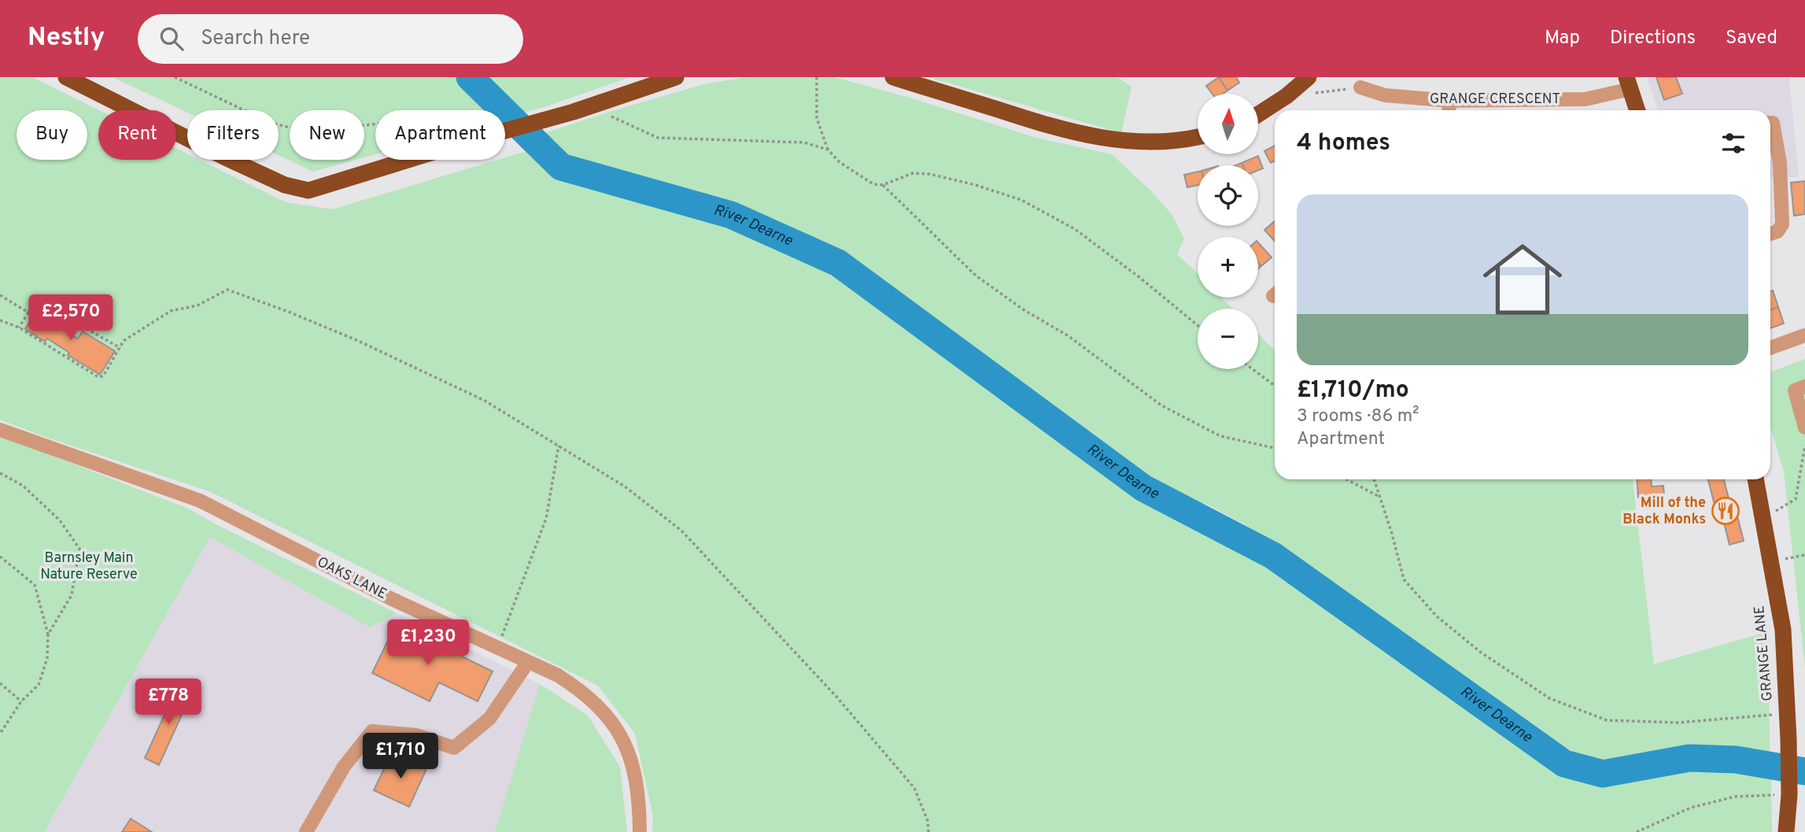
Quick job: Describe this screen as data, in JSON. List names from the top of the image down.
{
  "streets": {
    "highway": ["GRANGE LANE"],
    "street": ["GRANGE CRESCENT", "OAKS LANE"]
  },
  "water": ["River Dearne"],
  "parks": ["Barnsley Main Nature Reserve"],
  "places": {
    "restaurant": ["Mill of the Black Monks"]
  },
  "north": "top",
  "page": {
    "header": "Nestly",
    "search": "Search here",
    "nav": ["Map", "Directions", "Saved"],
    "map_buttons": ["+", "−"],
    "chip": [
      "Buy",
      "Rent",
      "Filters",
      "New",
      "Apartment"
    ],
    "heading": "4 homes",
    "list": [
      {
        "name": "£1,710/mo",
        "note": "3 rooms · 86 m² · Apartment"
      }
    ],
    "price": [
      "£2,570",
      "£1,230",
      "£778",
      "£1,710"
    ]
  }
}
